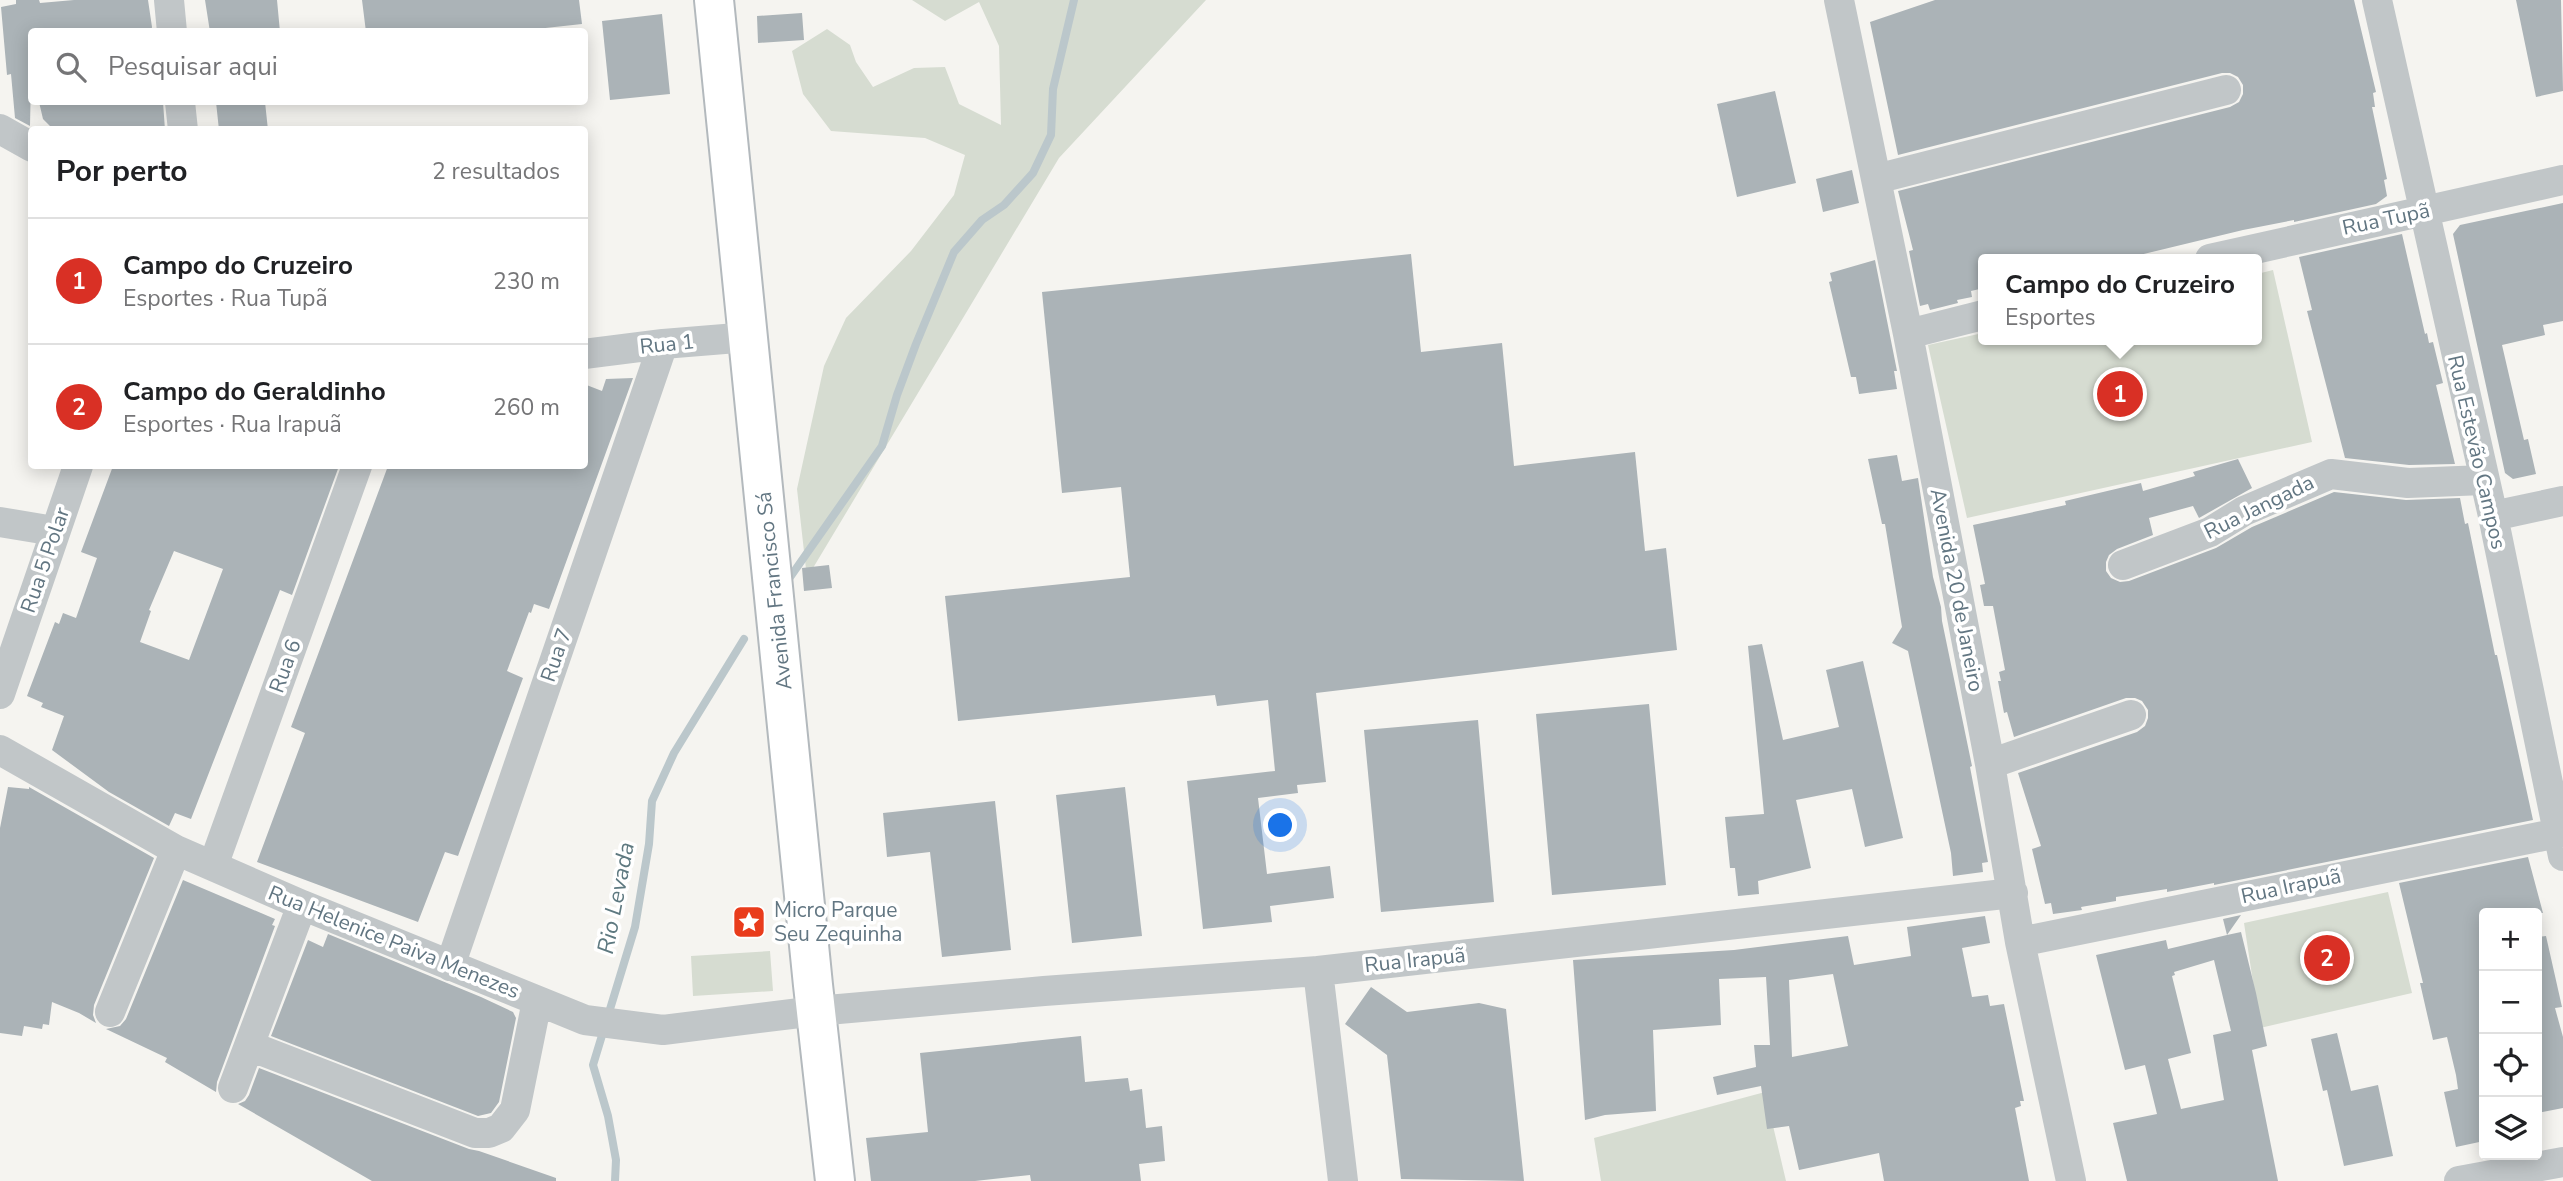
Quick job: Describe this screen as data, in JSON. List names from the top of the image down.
{
  "streets": {
    "main road": ["Avenida Francisco Sá"],
    "street": [
      "Rua Tupã",
      "Rua 1",
      "Rua Estevão Campos",
      "Rua Jangada",
      "Rua 5 Polar",
      "Avenida 20 de Janeiro",
      "Rua 7",
      "Rua 6",
      "Rua Irapuã",
      "Rua Helenice Paiva Menezes"
    ]
  },
  "crossings": [
    ["Rua Tupã", "Rua Estevão Campos"],
    ["Rua 1", "Avenida Francisco Sá"],
    ["Rua 1", "Rua 7"],
    ["Rua Estevão Campos", "Rua Jangada"],
    ["Rua Estevão Campos", "Rua Irapuã"],
    ["Avenida 20 de Janeiro", "Rua Irapuã"],
    ["Avenida Francisco Sá", "Rua Irapuã"],
    ["Avenida Francisco Sá", "Rua Helenice Paiva Menezes"],
    ["Rua 7", "Rua Helenice Paiva Menezes"],
    ["Rua 6", "Rua Helenice Paiva Menezes"],
    ["Rua Irapuã", "Rua Helenice Paiva Menezes"]
  ],
  "water": ["Rio Levada"],
  "places": {
    "place": ["Micro Parque Seu Zequinha"]
  },
  "page": {
    "search": "Pesquisar aqui",
    "heading": ["Por perto", "2 resultados"],
    "list": [
      {
        "mark": "1",
        "name": "Campo do Cruzeiro",
        "note": "Esportes · Rua Tupã",
        "value": "230 m"
      },
      {
        "mark": "2",
        "name": "Campo do Geraldinho",
        "note": "Esportes · Rua Irapuã",
        "value": "260 m"
      }
    ],
    "popup": ["Campo do Cruzeiro", "Esportes"],
    "pins": ["1", "2"],
    "map_buttons": ["+", "−"]
  }
}
